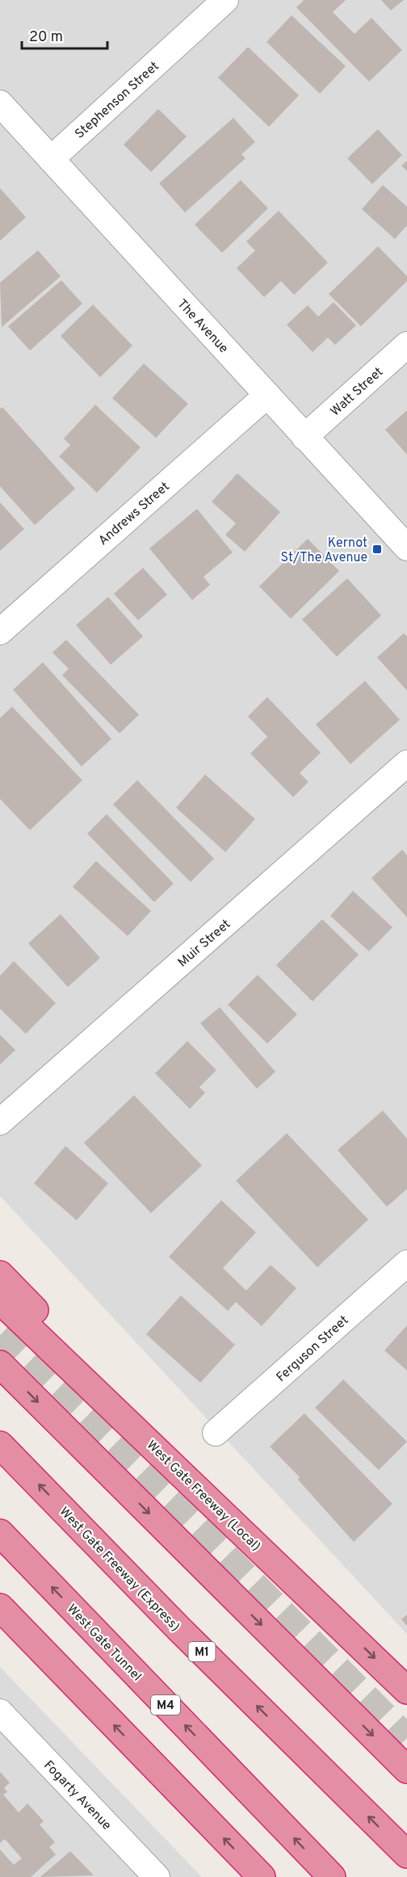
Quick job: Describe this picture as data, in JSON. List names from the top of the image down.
{
  "streets": {
    "highway": [
      "West Gate Freeway (Local)",
      "West Gate Freeway (Express)",
      "West Gate Tunnel",
      "M1",
      "M4"
    ],
    "street": [
      "Stephenson Street",
      "The Avenue",
      "Watt Street",
      "Andrews Street",
      "Muir Street",
      "Ferguson Street",
      "Fogarty Avenue"
    ]
  },
  "crossings": [
    ["Stephenson Street", "The Avenue"],
    ["The Avenue", "Watt Street"],
    ["The Avenue", "Andrews Street"]
  ],
  "places": {
    "transit": ["Kernot St/The Avenue"]
  },
  "scale_bar": "20 m"
}
